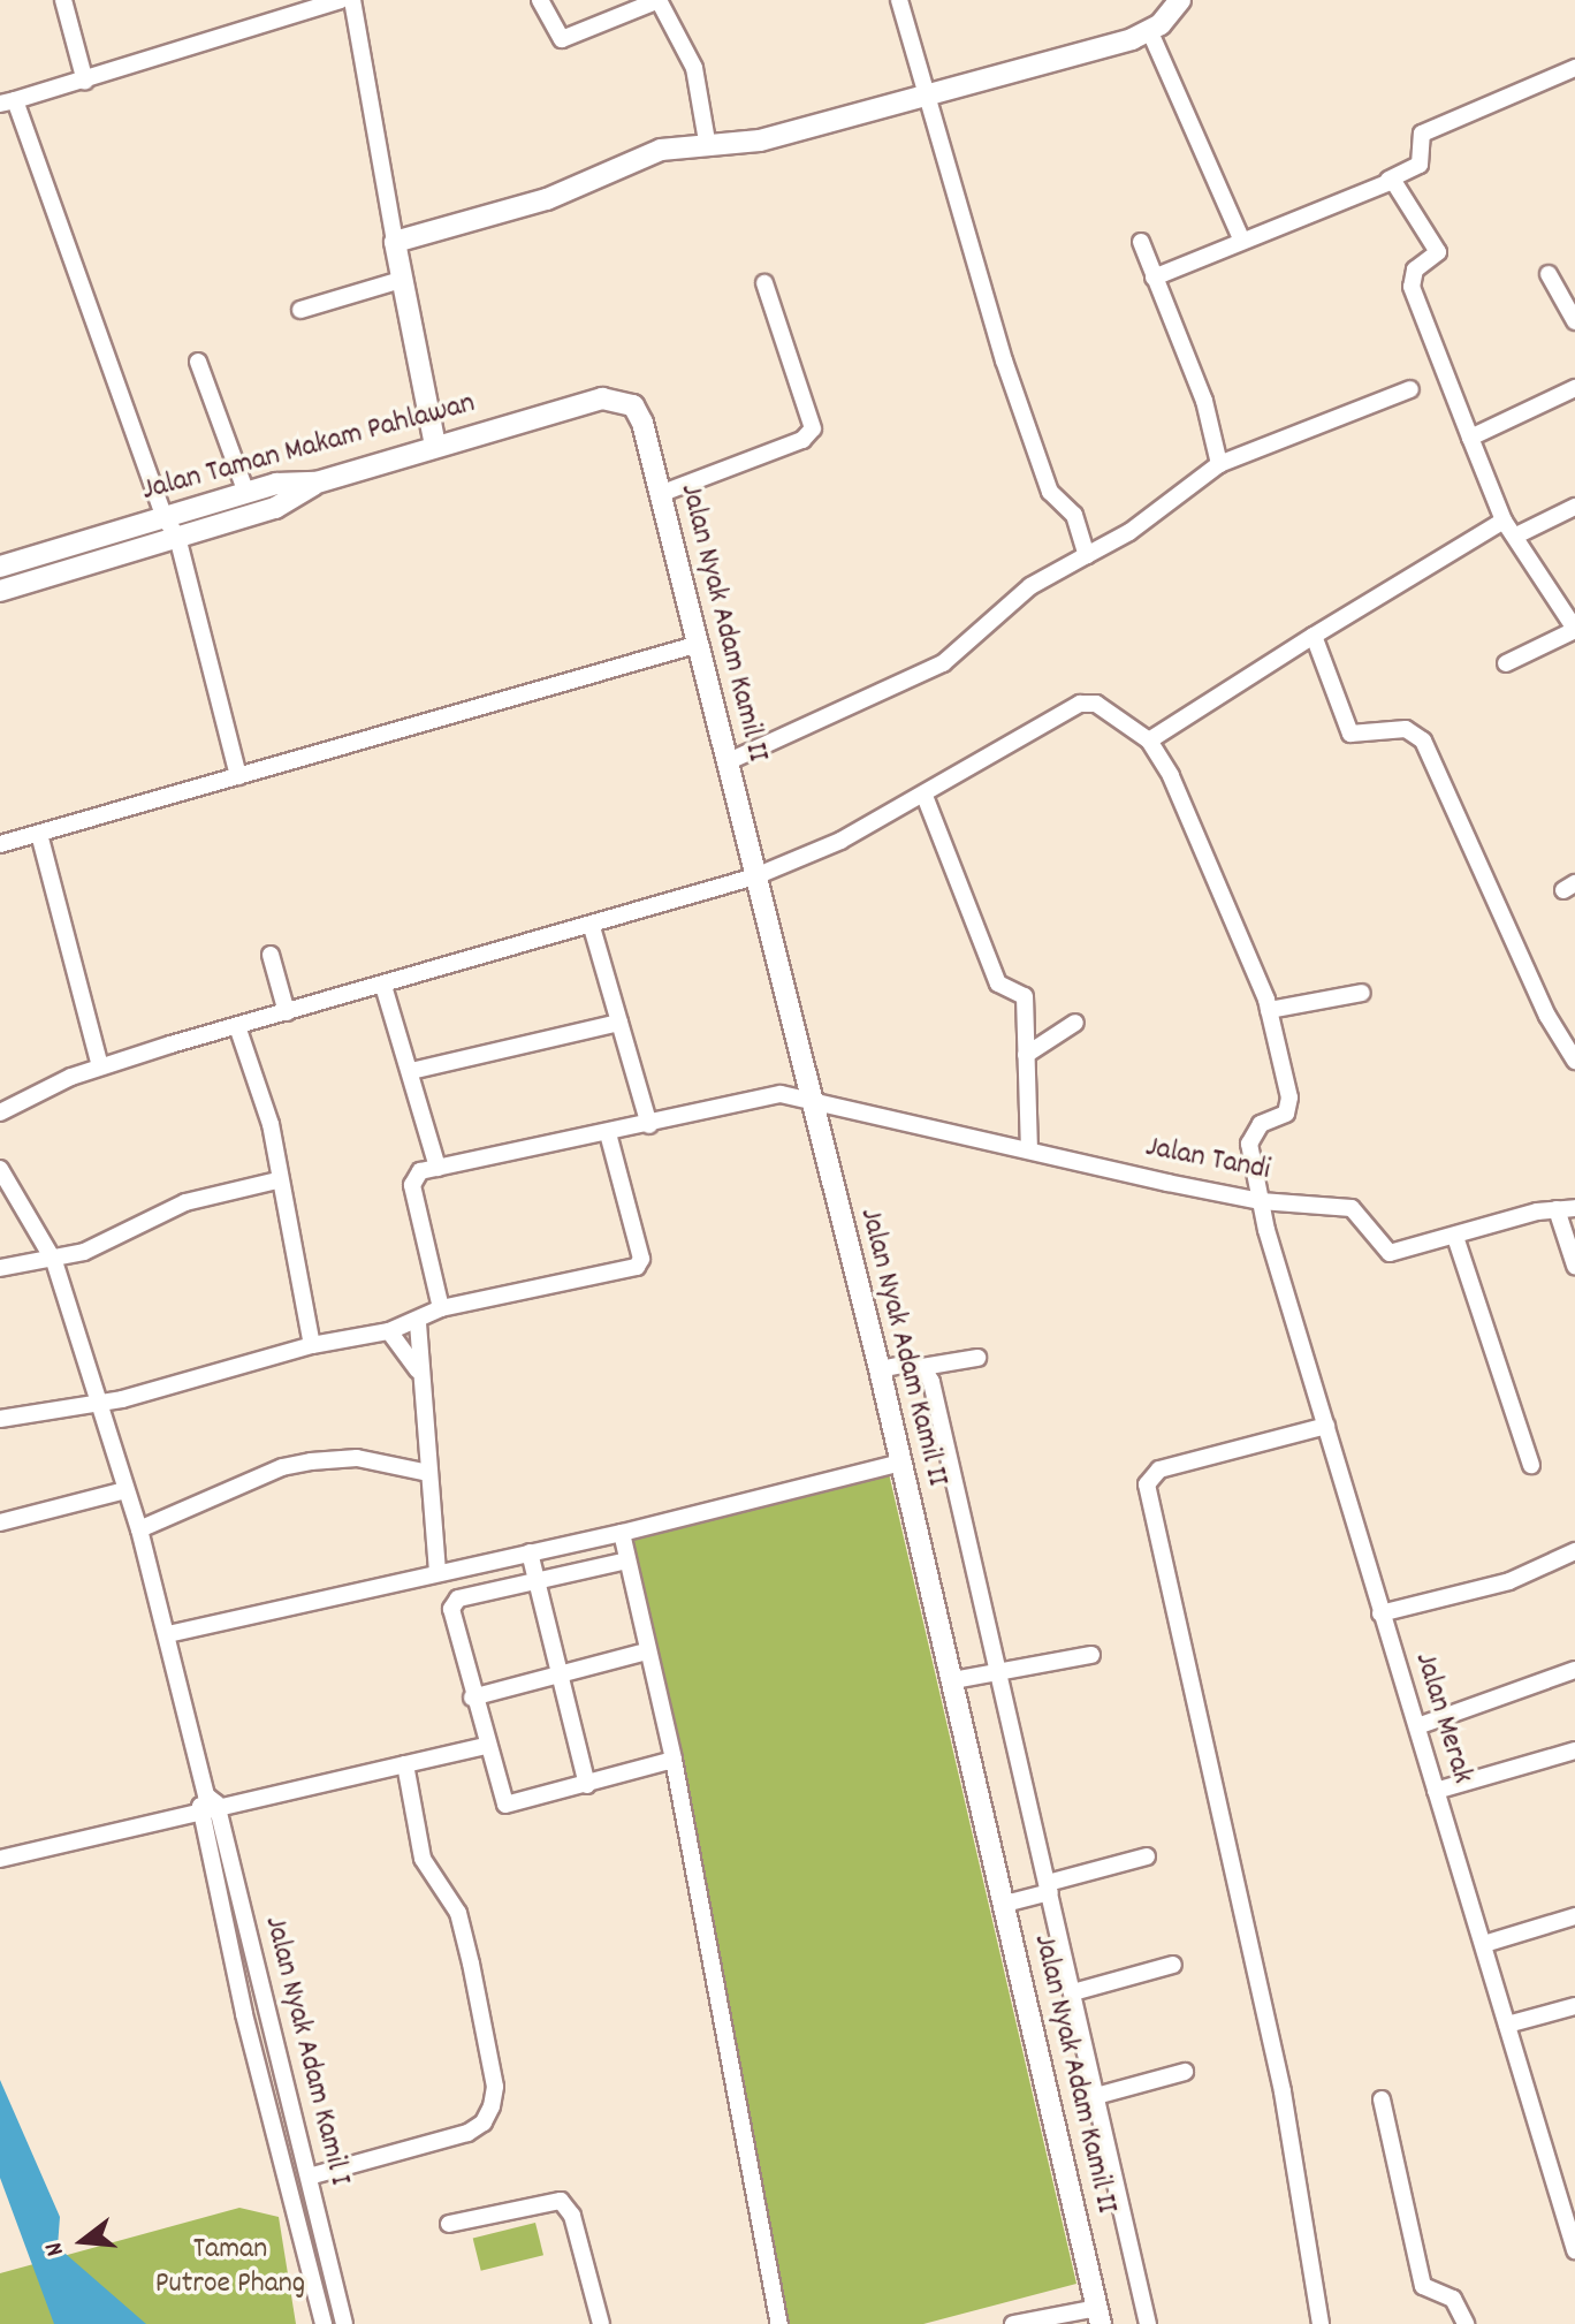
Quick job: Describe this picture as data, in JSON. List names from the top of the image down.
{
  "streets": {
    "street": [
      "Jalan Taman Makam Pahlawan",
      "Jalan Nyak Adam Kamil II",
      "Jalan Tandi",
      "Jalan Merak",
      "Jalan Nyak Adam Kamil I"
    ]
  },
  "crossings": [
    ["Jalan Taman Makam Pahlawan", "Jalan Nyak Adam Kamil II"],
    ["Jalan Nyak Adam Kamil II", "Jalan Tandi"],
    ["Jalan Tandi", "Jalan Merak"]
  ],
  "parks": ["Taman Putroe Phang"],
  "north": "left"
}
